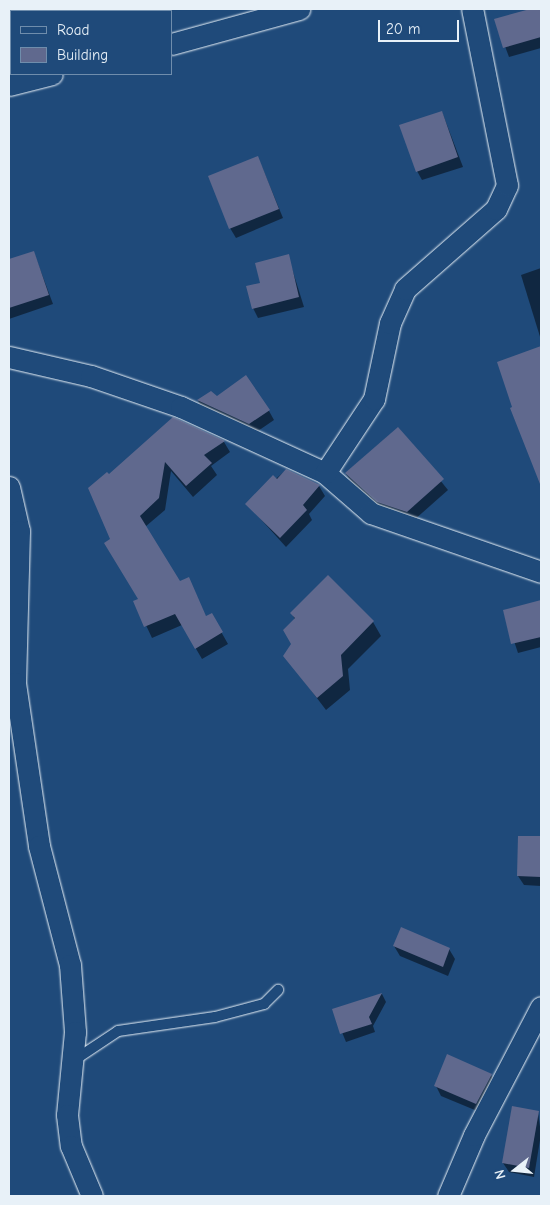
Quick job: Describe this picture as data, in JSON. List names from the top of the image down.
{
  "legend": ["Road", "Building"],
  "scale_bar": "20 m",
  "north": "left"
}
